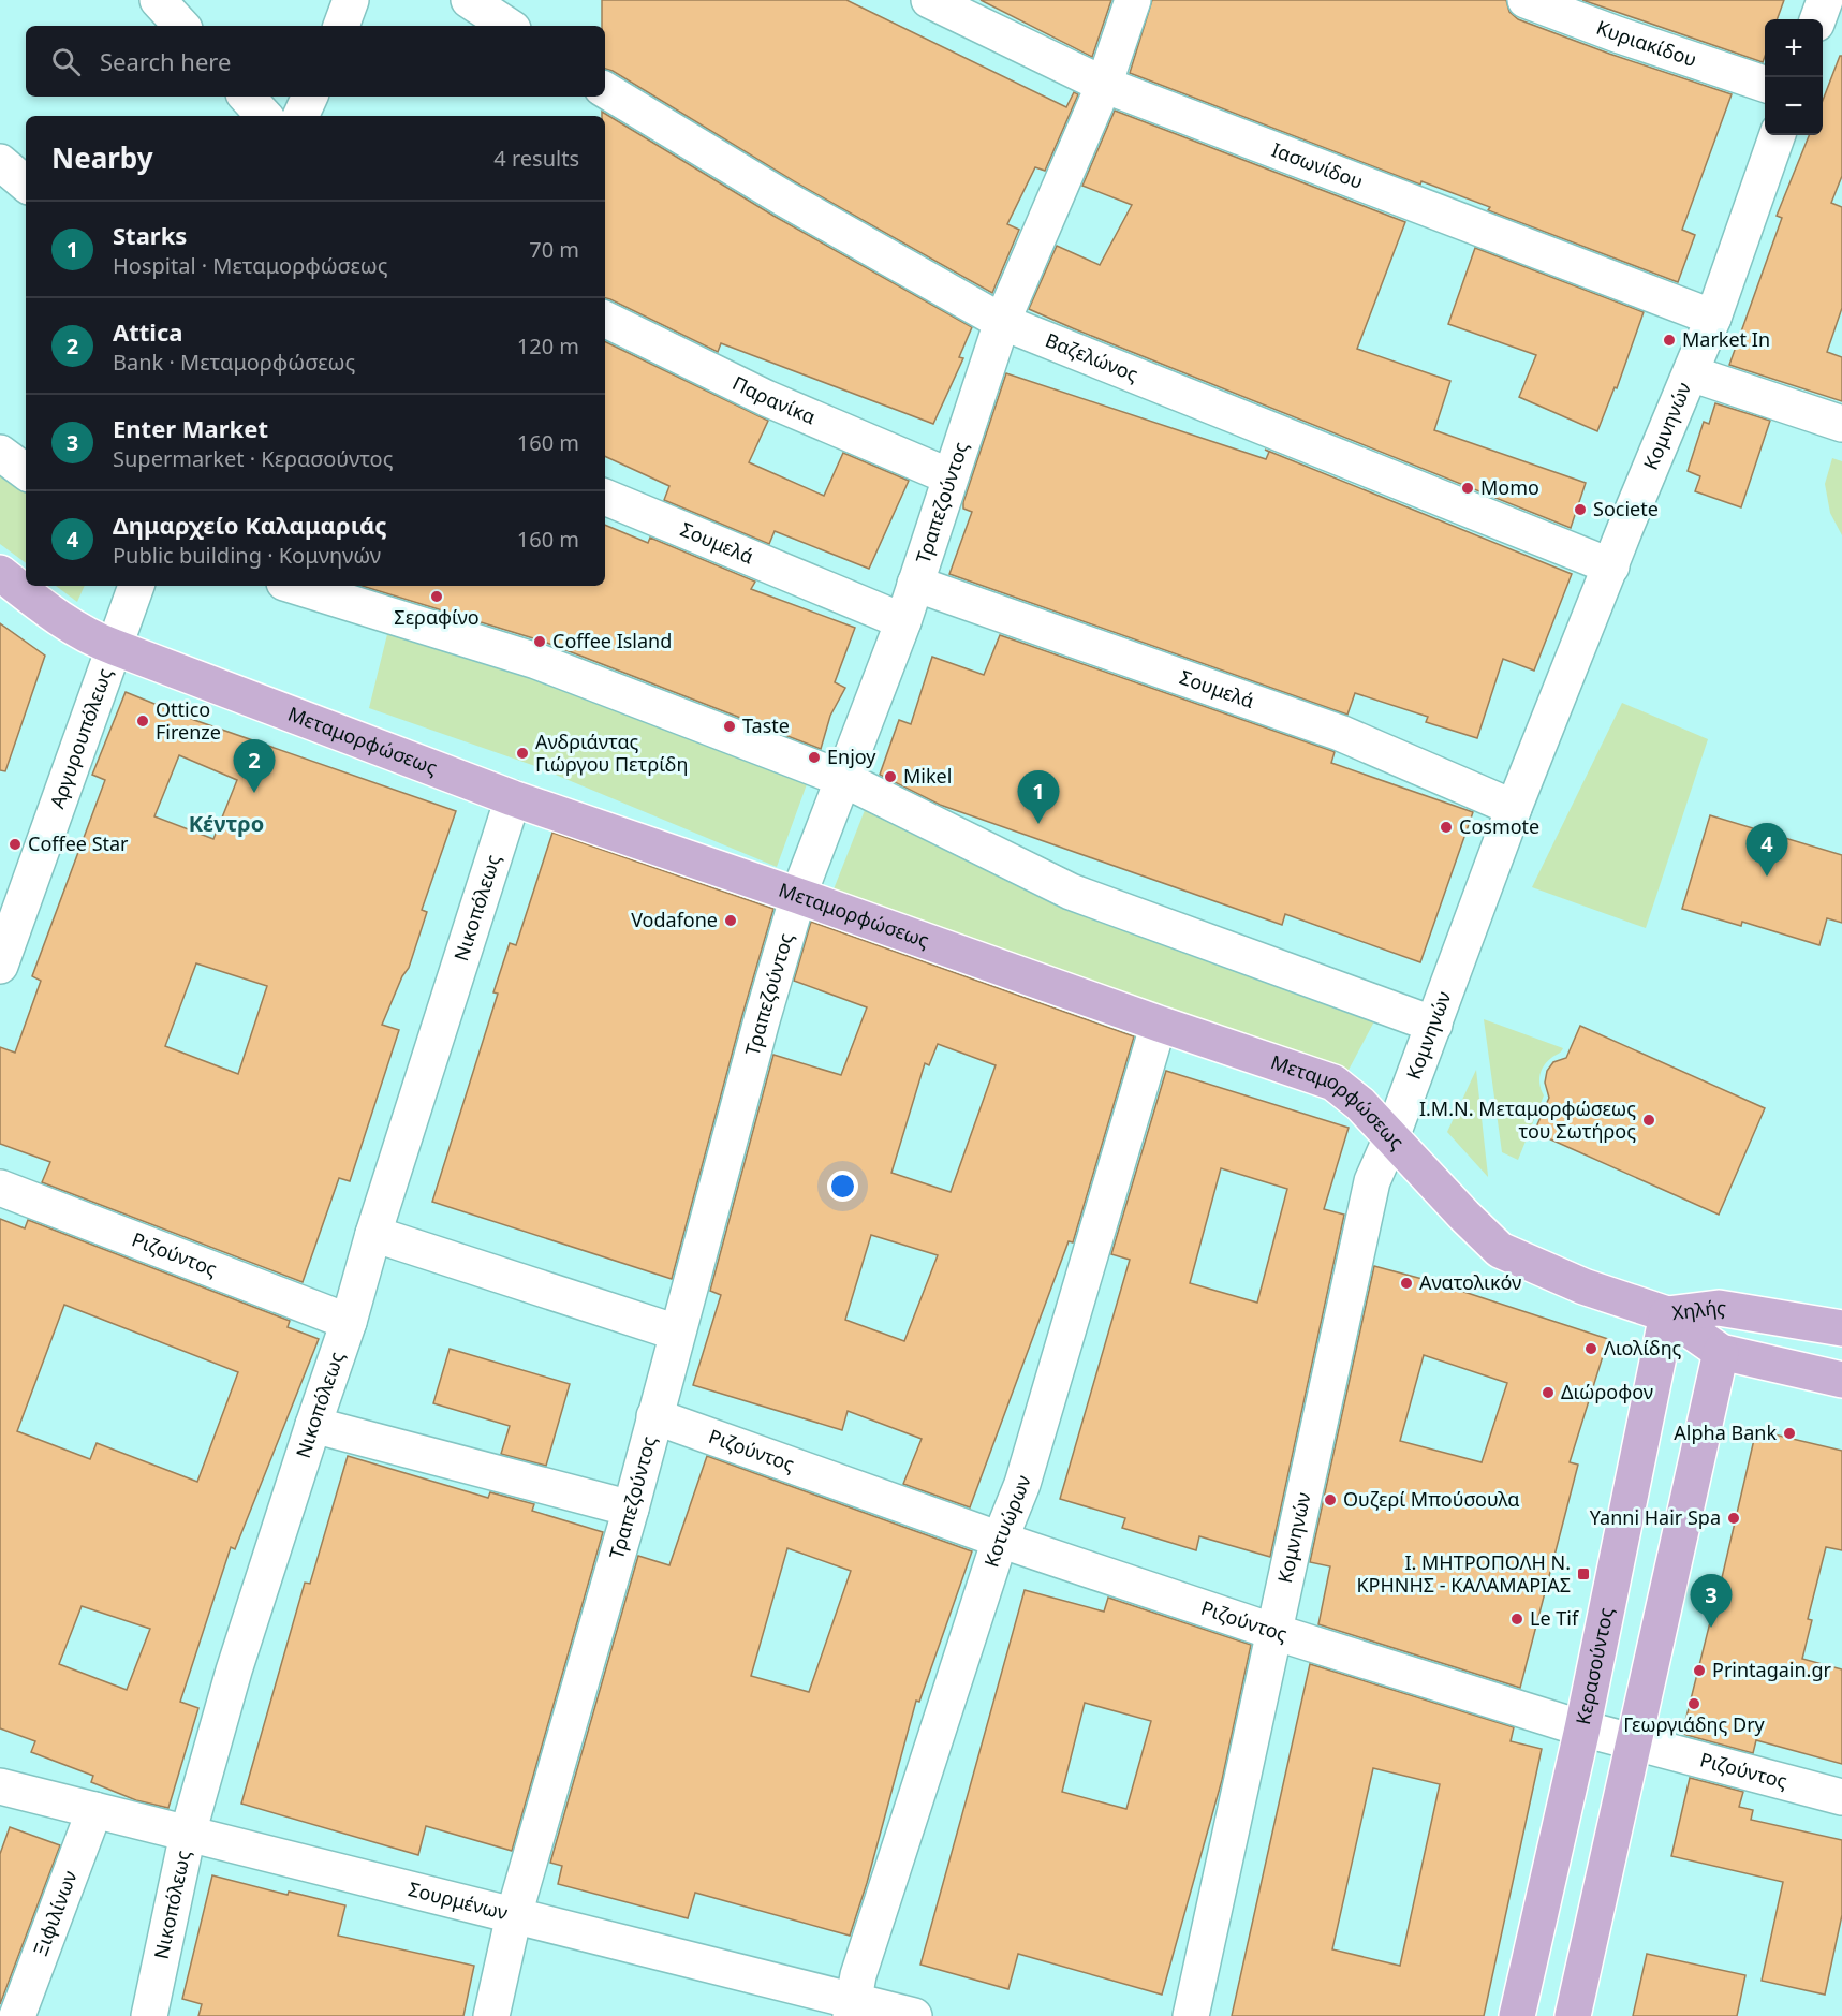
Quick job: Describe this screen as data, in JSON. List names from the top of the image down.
{
  "streets": {
    "main road": ["Μεταμορφώσεως", "Χηλής", "Κερασούντος"],
    "street": [
      "Κυριακίδου",
      "Ιασωνίδου",
      "Βαζελώνος",
      "Παρανίκα",
      "Κομνηνών",
      "Τραπεζούντος",
      "Σουμελά",
      "Αργυρουπόλεως",
      "Νικοπόλεως",
      "Ριζούντος",
      "Κοτυώρων",
      "Σουρμένων",
      "Ξιφιλίνων"
    ]
  },
  "crossings": [
    ["Ιασωνίδου", "Κομνηνών"],
    ["Ιασωνίδου", "Τραπεζούντος"],
    ["Βαζελώνος", "Κομνηνών"],
    ["Βαζελώνος", "Τραπεζούντος"],
    ["Παρανίκα", "Τραπεζούντος"],
    ["Κομνηνών", "Σουμελά"],
    ["Κομνηνών", "Μεταμορφώσεως"],
    ["Κομνηνών", "Ριζούντος"],
    ["Τραπεζούντος", "Σουμελά"],
    ["Τραπεζούντος", "Μεταμορφώσεως"],
    ["Τραπεζούντος", "Ριζούντος"],
    ["Τραπεζούντος", "Σουρμένων"],
    ["Αργυρουπόλεως", "Μεταμορφώσεως"],
    ["Μεταμορφώσεως", "Νικοπόλεως"],
    ["Μεταμορφώσεως", "Χηλής"],
    ["Μεταμορφώσεως", "Κοτυώρων"],
    ["Μεταμορφώσεως", "Κερασούντος"],
    ["Νικοπόλεως", "Ριζούντος"],
    ["Νικοπόλεως", "Σουρμένων"],
    ["Ριζούντος", "Κοτυώρων"],
    ["Ριζούντος", "Κερασούντος"],
    ["Χηλής", "Κερασούντος"],
    ["Κοτυώρων", "Σουρμένων"],
    ["Σουρμένων", "Ξιφιλίνων"]
  ],
  "districts": ["Κέντρο"],
  "places": {
    "other": [
      "Market In",
      "Momo",
      "Societe",
      "Σεραφίνο",
      "Coffee Island",
      "Ottico Firenze",
      "Taste",
      "Ανδριάντας Γιώργου Πετρίδη",
      "Enjoy",
      "Mikel",
      "Cosmote",
      "Coffee Star",
      "Vodafone",
      "Ι.Μ.Ν. Μεταμορφώσεως του Σωτήρος",
      "Ανατολικόν",
      "Λιολίδης",
      "Διώροφον",
      "Alpha Bank",
      "Ουζερί Μπούσουλα",
      "Yanni Hair Spa",
      "Le Tif",
      "Printagain.gr",
      "Γεωργιάδης Dry"
    ],
    "transit": ["Ι. ΜΗΤΡΟΠΟΛΗ Ν. ΚΡΗΝΗΣ - ΚΑΛΑΜΑΡΙΑΣ"]
  },
  "page": {
    "map_buttons": ["+", "−"],
    "search": "Search here",
    "heading": ["Nearby", "4 results"],
    "list": [
      {
        "mark": "1",
        "name": "Starks",
        "note": "Hospital · Μεταμορφώσεως",
        "value": "70 m"
      },
      {
        "mark": "2",
        "name": "Attica",
        "note": "Bank · Μεταμορφώσεως",
        "value": "120 m"
      },
      {
        "mark": "3",
        "name": "Enter Market",
        "note": "Supermarket · Κερασούντος",
        "value": "160 m"
      },
      {
        "mark": "4",
        "name": "Δημαρχείο Καλαμαριάς",
        "note": "Public building · Κομνηνών",
        "value": "160 m"
      }
    ],
    "pins": [
      "2",
      "1",
      "4",
      "3"
    ]
  }
}
